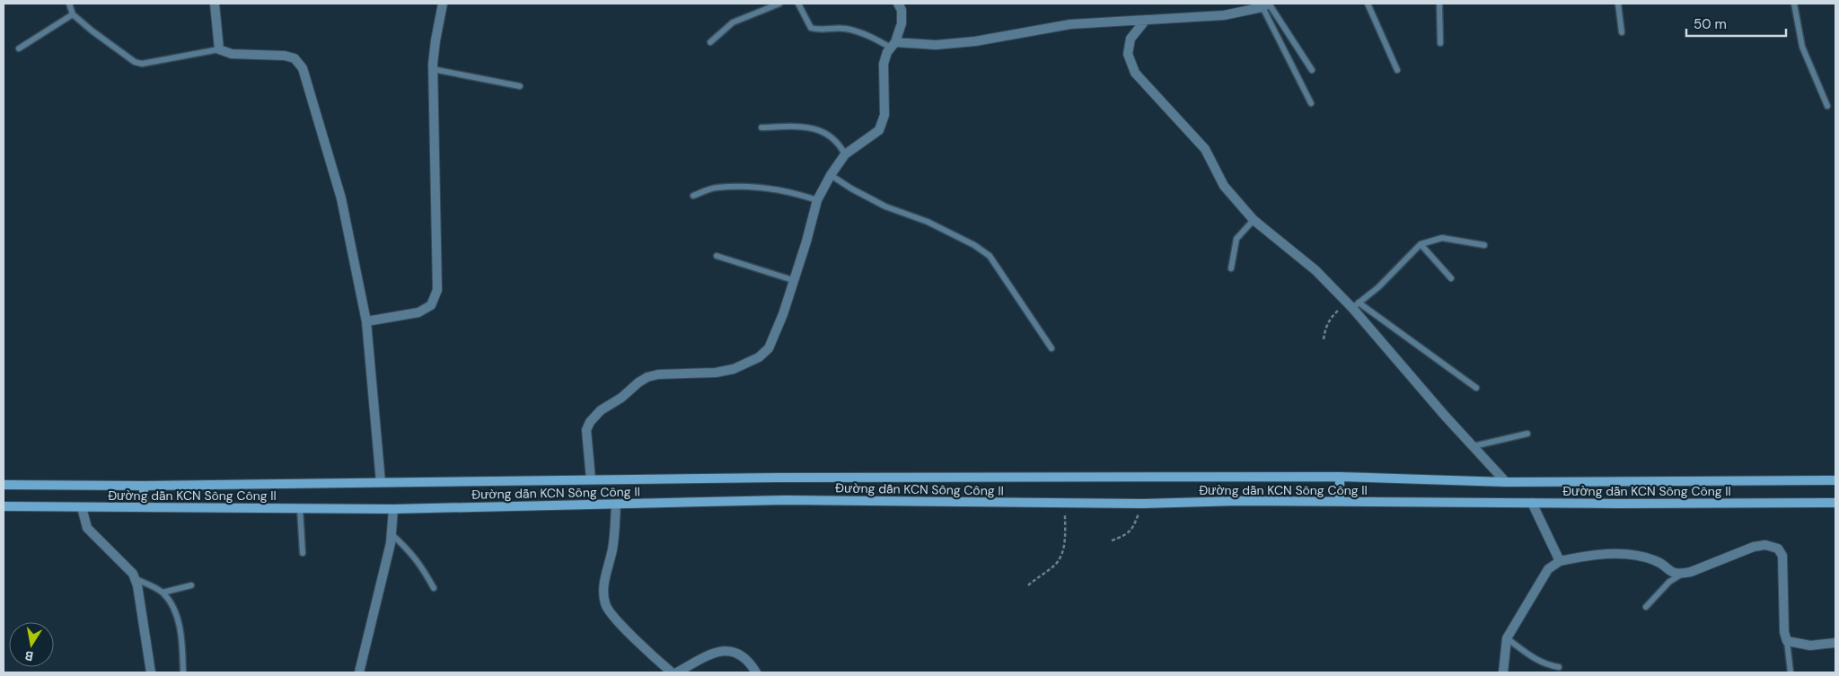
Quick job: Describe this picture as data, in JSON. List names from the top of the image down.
{
  "streets": {
    "street": ["Đường dẫn KCN Sông Công II"]
  },
  "scale_bar": "50 m",
  "north": "bottom"
}
